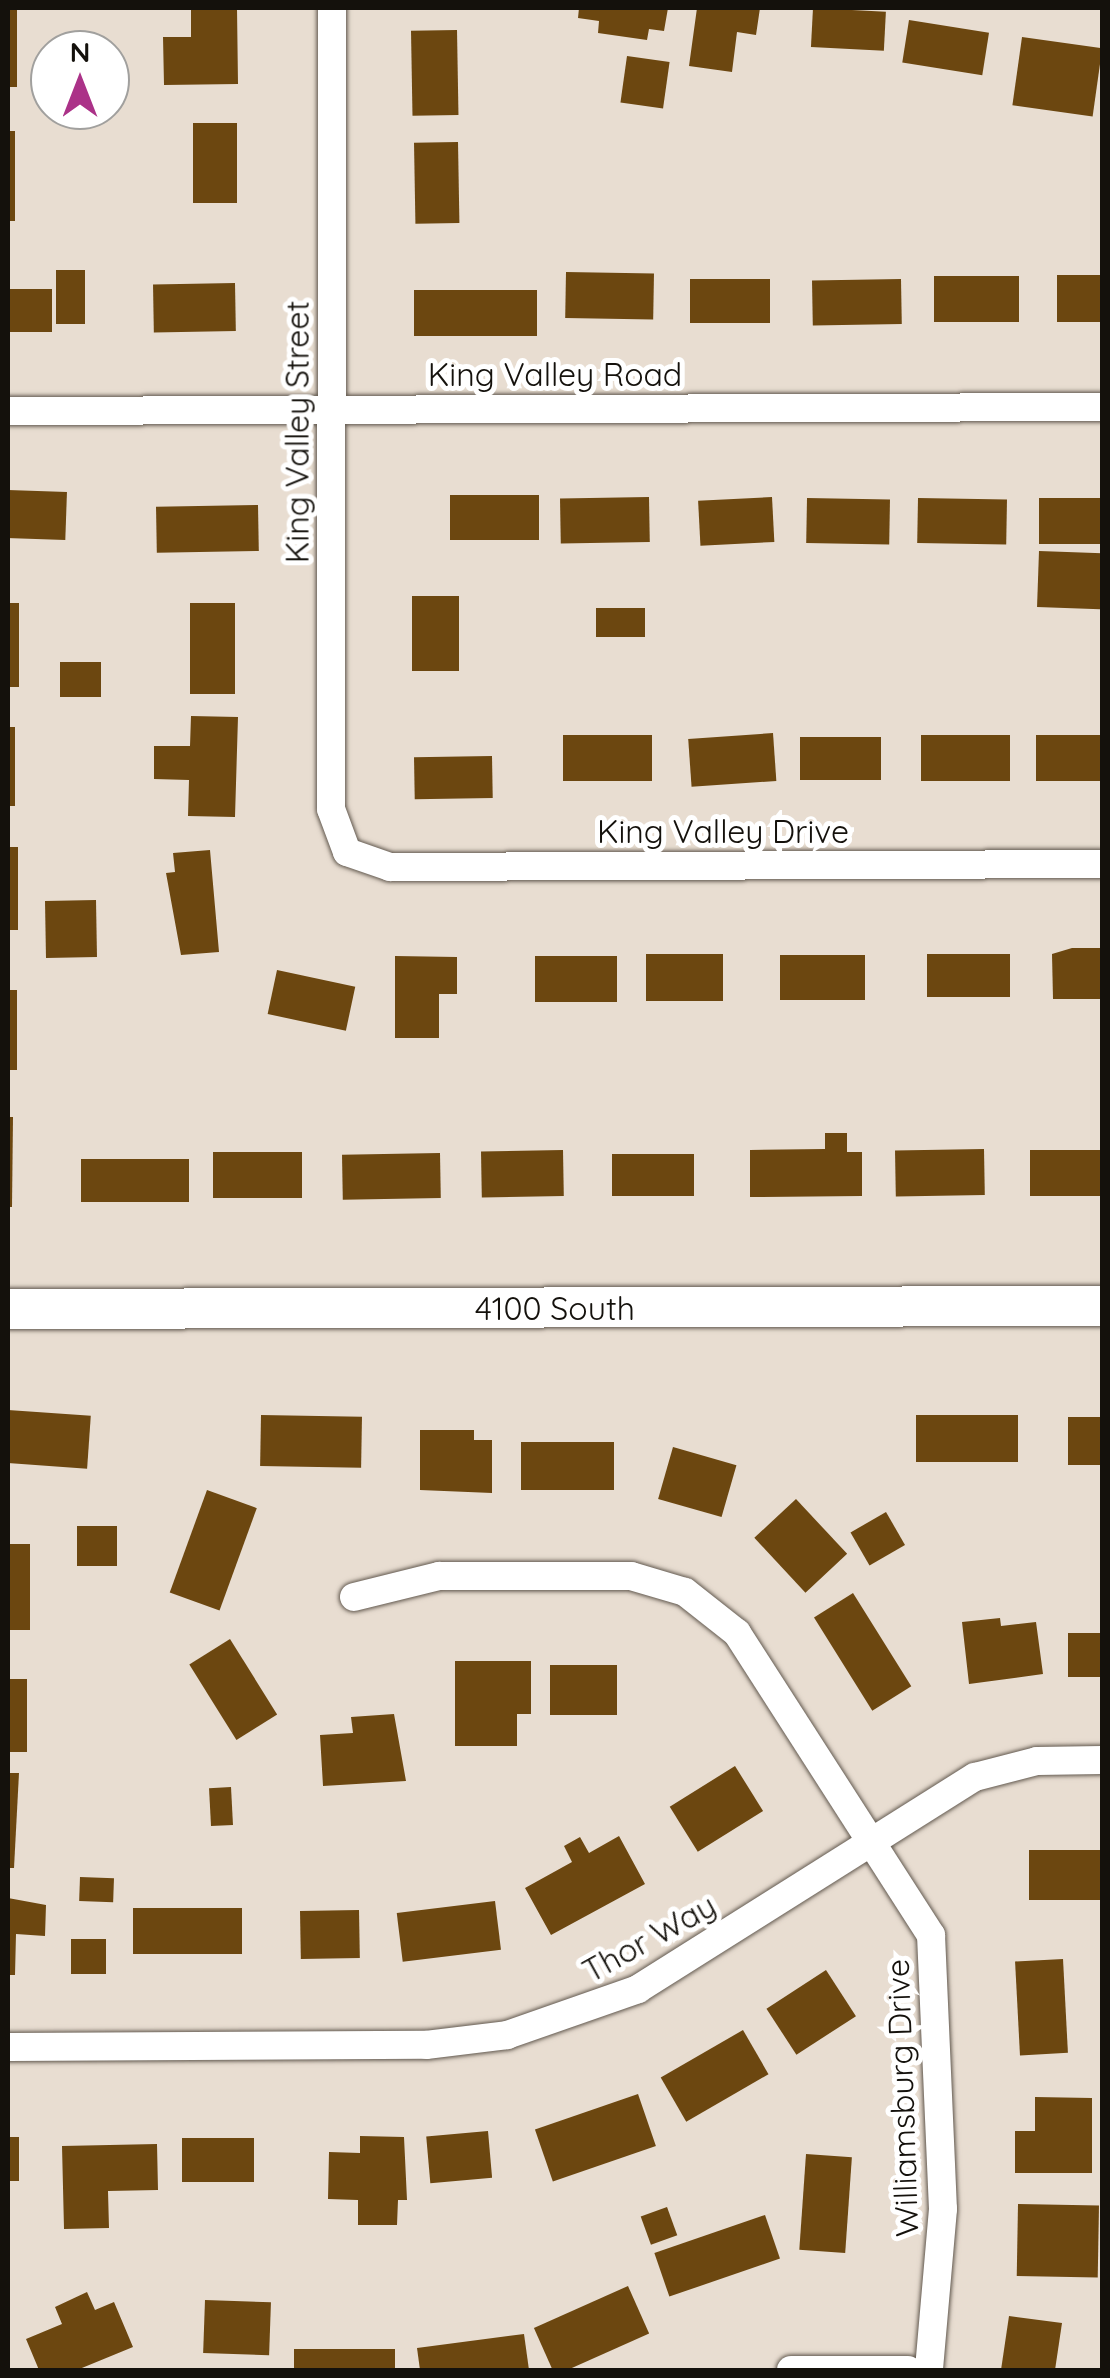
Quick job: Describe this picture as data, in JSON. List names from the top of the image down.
{
  "streets": {
    "main road": ["4100 South"],
    "street": [
      "King Valley Road",
      "King Valley Street",
      "King Valley Drive",
      "Thor Way",
      "Williamsburg Drive"
    ]
  },
  "crossings": [
    ["King Valley Road", "King Valley Street"],
    ["King Valley Street", "King Valley Drive"],
    ["Thor Way", "Williamsburg Drive"]
  ],
  "north": "top"
}
